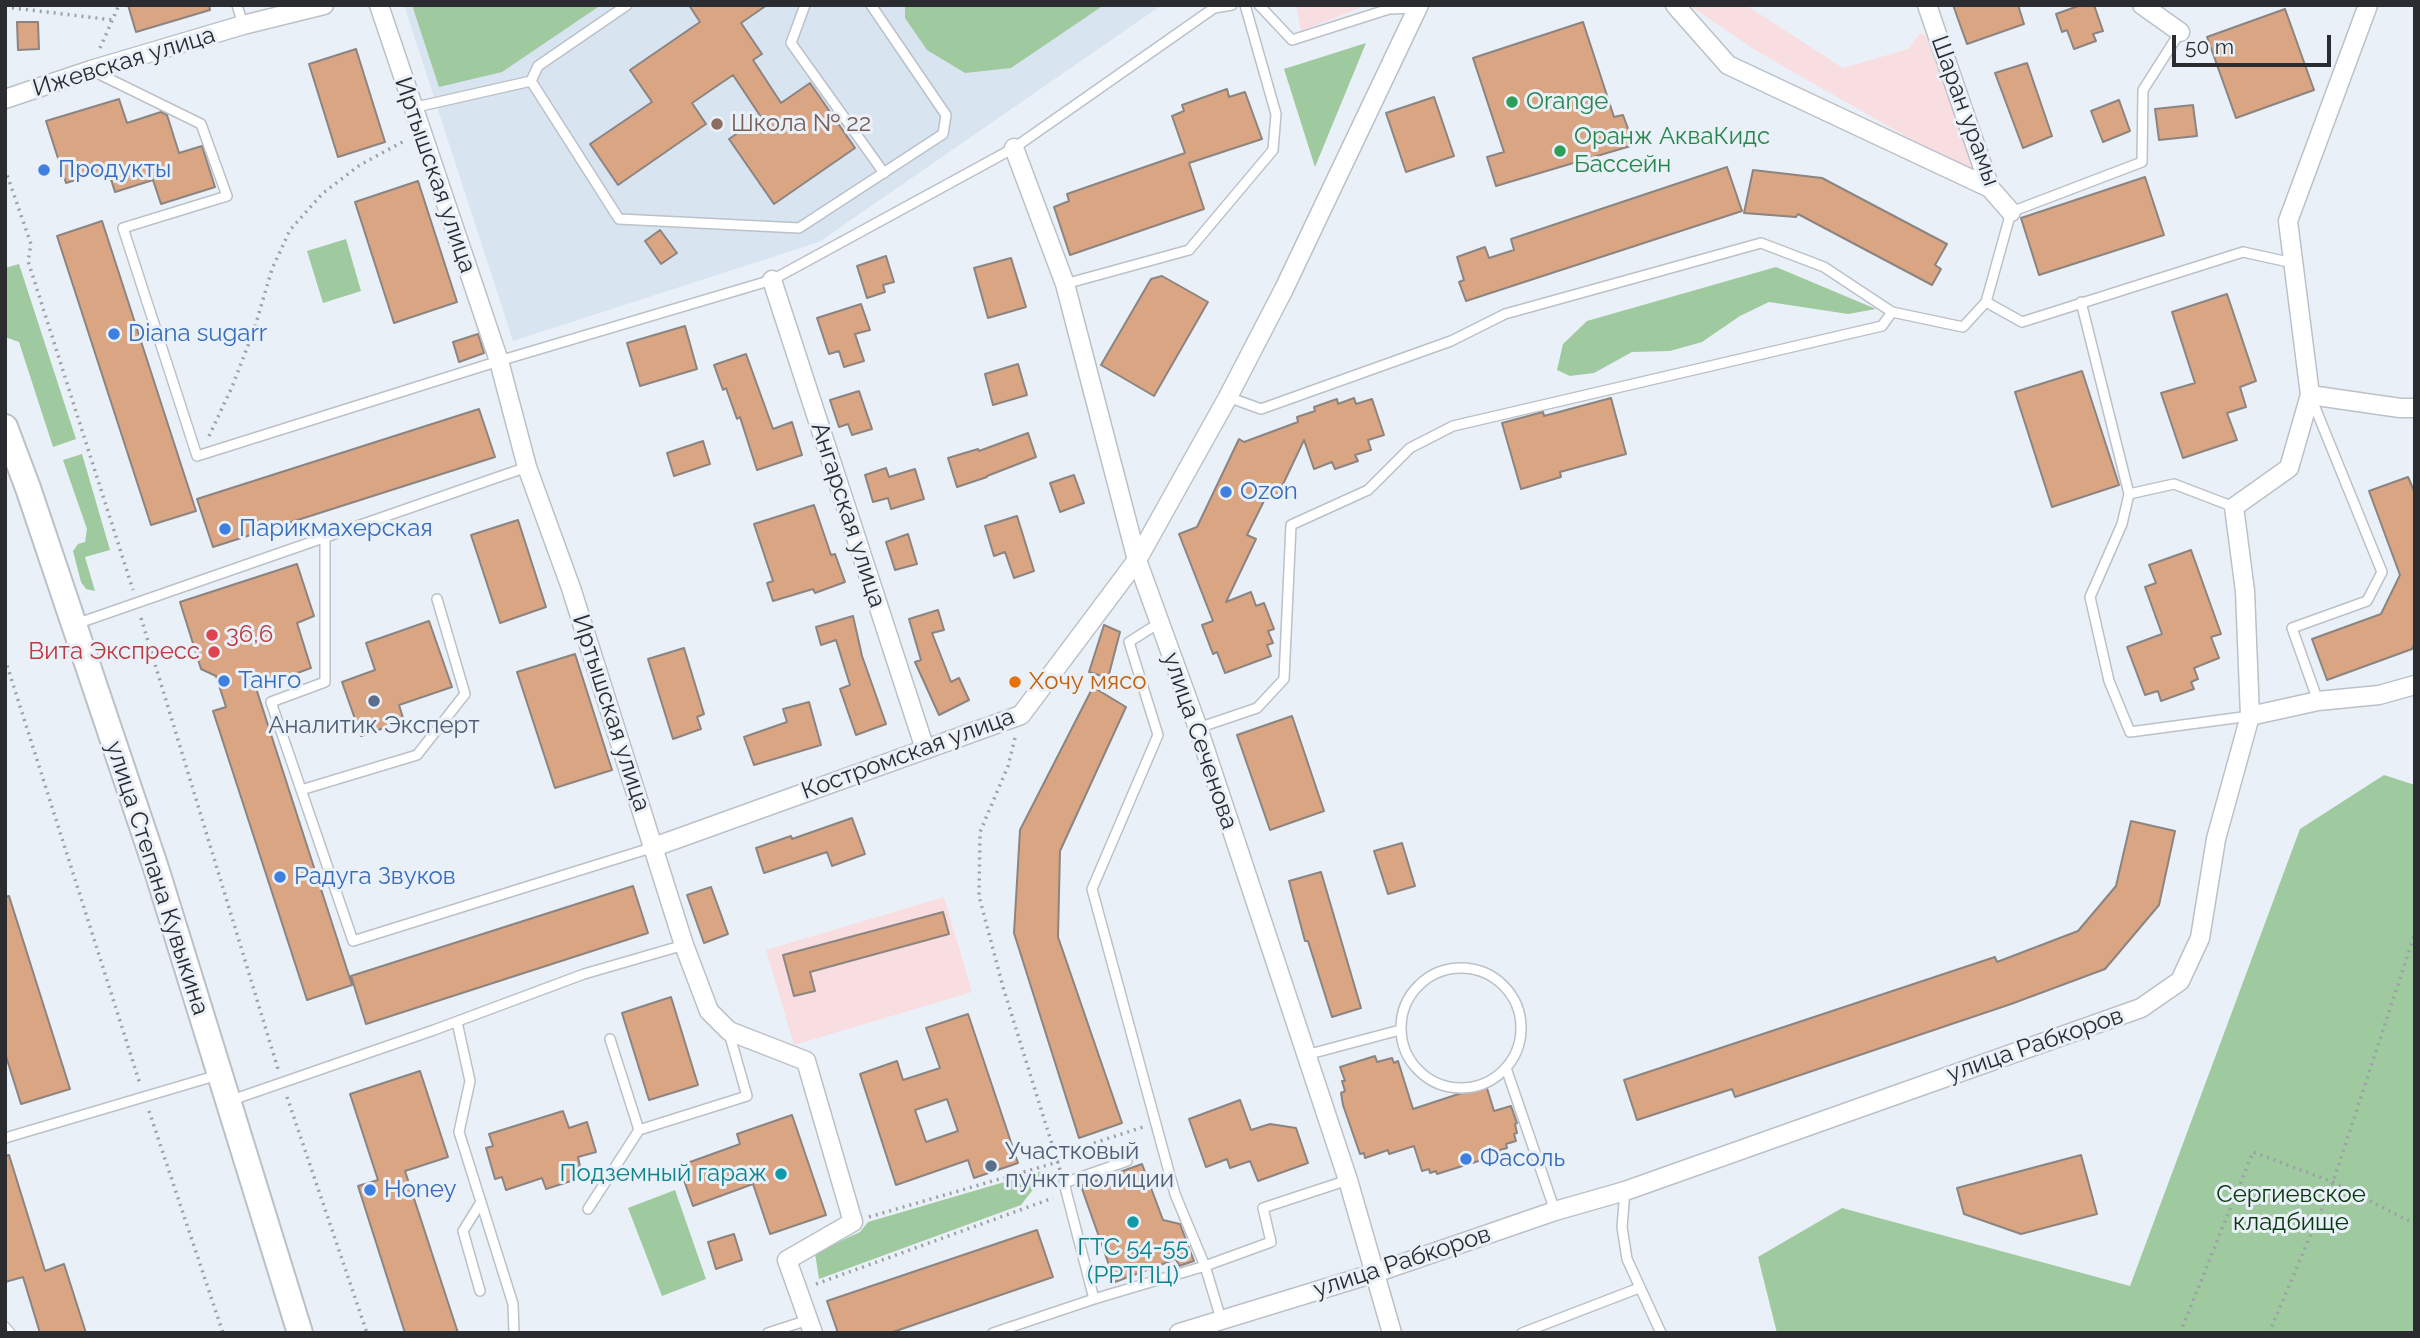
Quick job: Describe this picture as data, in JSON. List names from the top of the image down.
{
  "streets": {
    "main road": ["улица Степана Кувыкина"],
    "street": [
      "Ижевская улица",
      "Шаран урамы",
      "Иртышская улица",
      "Ангарская улица",
      "улица Сеченова",
      "Костромская улица",
      "улица Рабкоров"
    ]
  },
  "crossings": [
    ["Иртышская улица", "Костромская улица"],
    ["Ангарская улица", "Костромская улица"],
    ["улица Сеченова", "Костромская улица"],
    ["улица Сеченова", "улица Рабкоров"]
  ],
  "parks": ["Сергиевское кладбище"],
  "places": [
    "Orange",
    "Школа № 22",
    "Оранж АкваКидс Бассейн",
    "Продукты",
    "Diana sugarr",
    "Ozon",
    "Парикмахерская",
    "36,6",
    "Вита Экспресс",
    "Танго",
    "Хочу мясо",
    "Аналитик Эксперт",
    "Радуга Звуков",
    "Фасоль",
    "Участковый пункт полиции",
    "Подземный гараж",
    "Honey",
    "ГТС 54-55 (РРТПЦ)"
  ],
  "scale_bar": "50 m"
}
